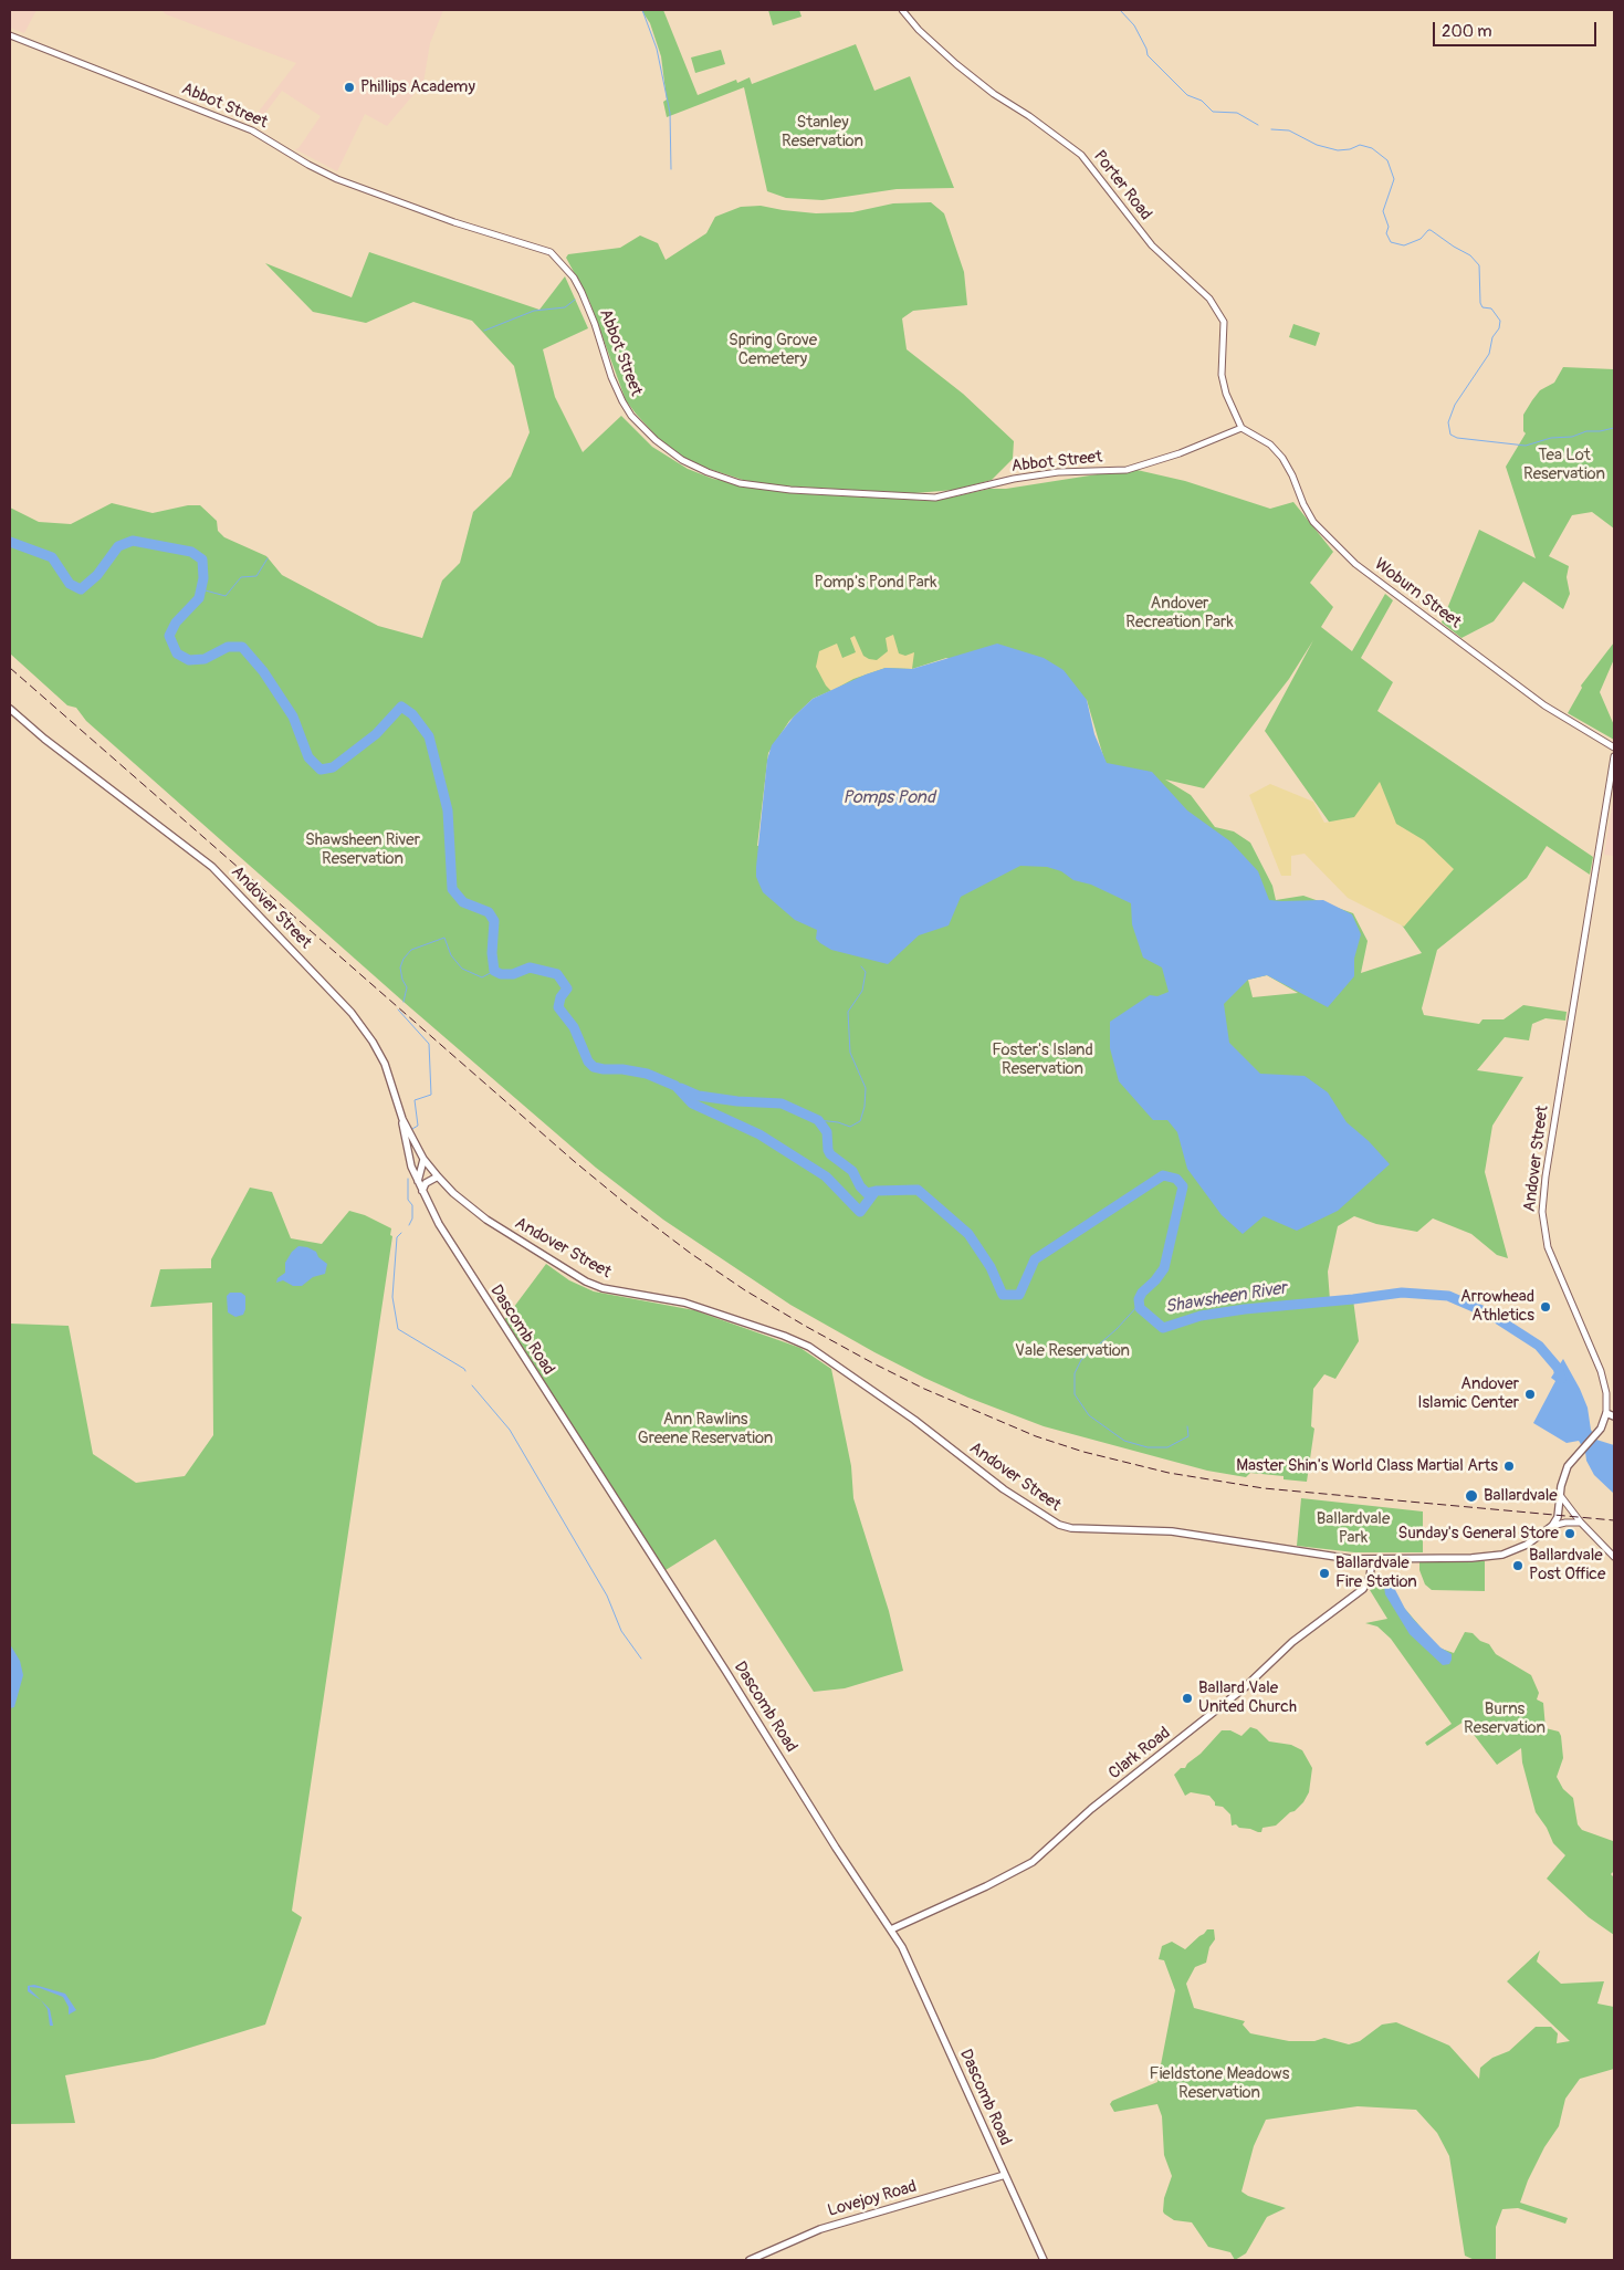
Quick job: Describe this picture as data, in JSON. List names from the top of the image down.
{
  "streets": {
    "main road": [
      "Andover Street",
      "Dascomb Road",
      "Clark Road",
      "Lovejoy Road"
    ],
    "street": ["Abbot Street", "Porter Road", "Woburn Street"]
  },
  "crossings": [
    ["Abbot Street", "Porter Road"],
    ["Abbot Street", "Woburn Street"],
    ["Porter Road", "Woburn Street"],
    ["Andover Street", "Dascomb Road"],
    ["Andover Street", "Clark Road"],
    ["Dascomb Road", "Clark Road"],
    ["Dascomb Road", "Lovejoy Road"]
  ],
  "water": ["Pomps Pond", "Shawsheen River"],
  "parks": [
    "Stanley Reservation",
    "Spring Grove Cemetery",
    "Tea Lot Reservation",
    "Pomp's Pond Park",
    "Andover Recreation Park",
    "Shawsheen River Reservation",
    "Foster's Island Reservation",
    "Vale Reservation",
    "Ann Rawlins Greene Reservation",
    "Ballardvale Park",
    "Burns Reservation",
    "Fieldstone Meadows Reservation"
  ],
  "places": [
    "Phillips Academy",
    "Arrowhead Athletics",
    "Andover Islamic Center",
    "Master Shin's World Class Martial Arts",
    "Ballardvale",
    "Sunday's General Store",
    "Ballardvale Post Office",
    "Ballardvale Fire Station",
    "Ballard Vale United Church"
  ],
  "scale_bar": "200 m"
}
